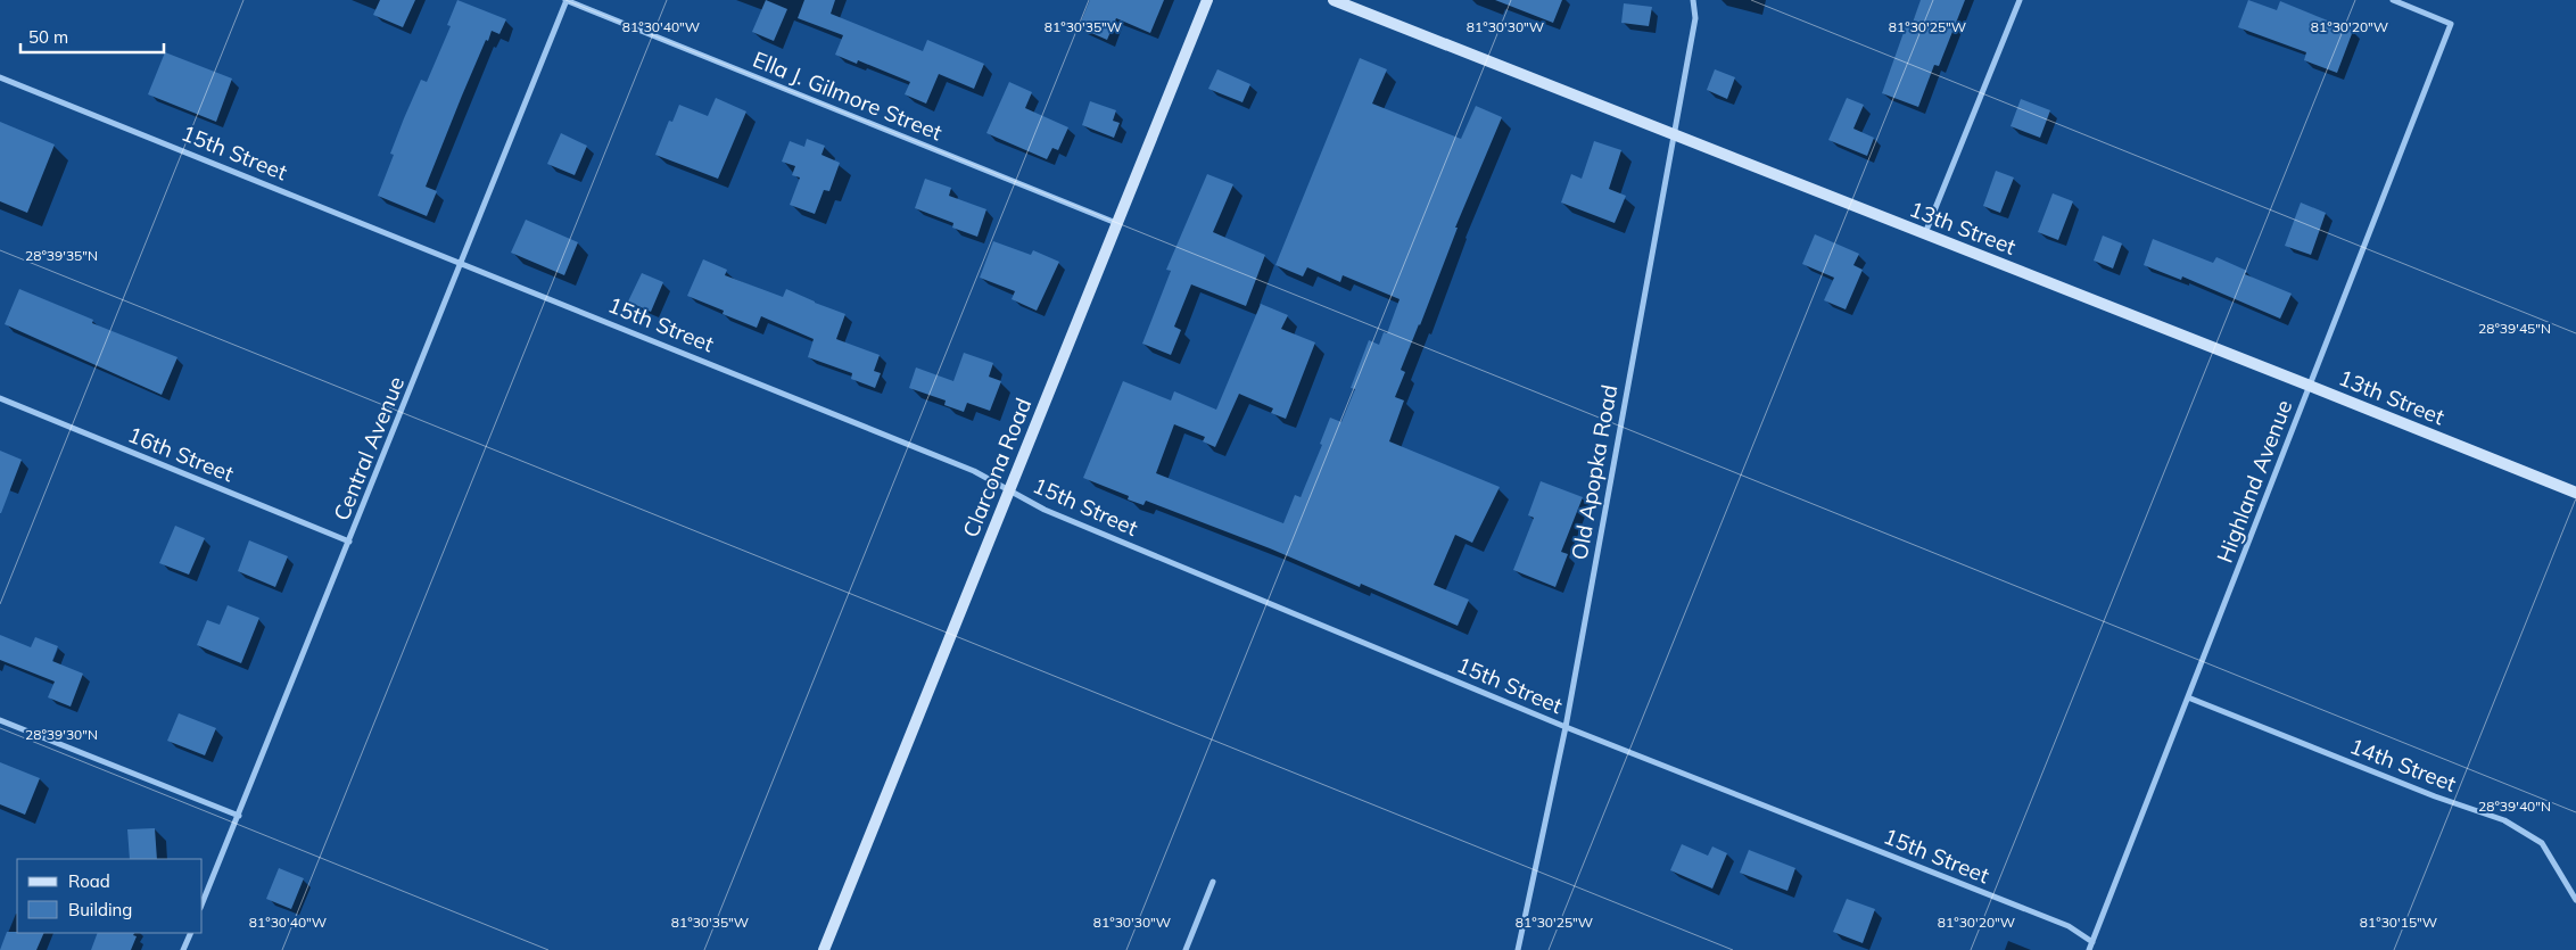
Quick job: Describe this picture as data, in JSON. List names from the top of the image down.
{
  "streets": {
    "street": [
      "Ella J. Gilmore Street",
      "15th Street",
      "13th Street",
      "Central Avenue",
      "16th Street",
      "Clarcona Road",
      "Old Apopka Road",
      "Highland Avenue",
      "14th Street"
    ]
  },
  "crossings": [
    ["Ella J. Gilmore Street", "Central Avenue"],
    ["Ella J. Gilmore Street", "Clarcona Road"],
    ["15th Street", "Central Avenue"],
    ["15th Street", "Clarcona Road"],
    ["15th Street", "Old Apopka Road"],
    ["15th Street", "Highland Avenue"],
    ["13th Street", "Old Apopka Road"],
    ["13th Street", "Highland Avenue"],
    ["Central Avenue", "16th Street"],
    ["Highland Avenue", "14th Street"]
  ],
  "legend": ["Road", "Building"],
  "scale_bar": "50 m",
  "coordinates": [
    "81°30'40\"W",
    "81°30'35\"W",
    "81°30'30\"W",
    "81°30'25\"W",
    "81°30'20\"W",
    "28°39'35\"N",
    "28°39'45\"N",
    "28°39'30\"N",
    "28°39'40\"N",
    "81°30'15\"W"
  ]
}
